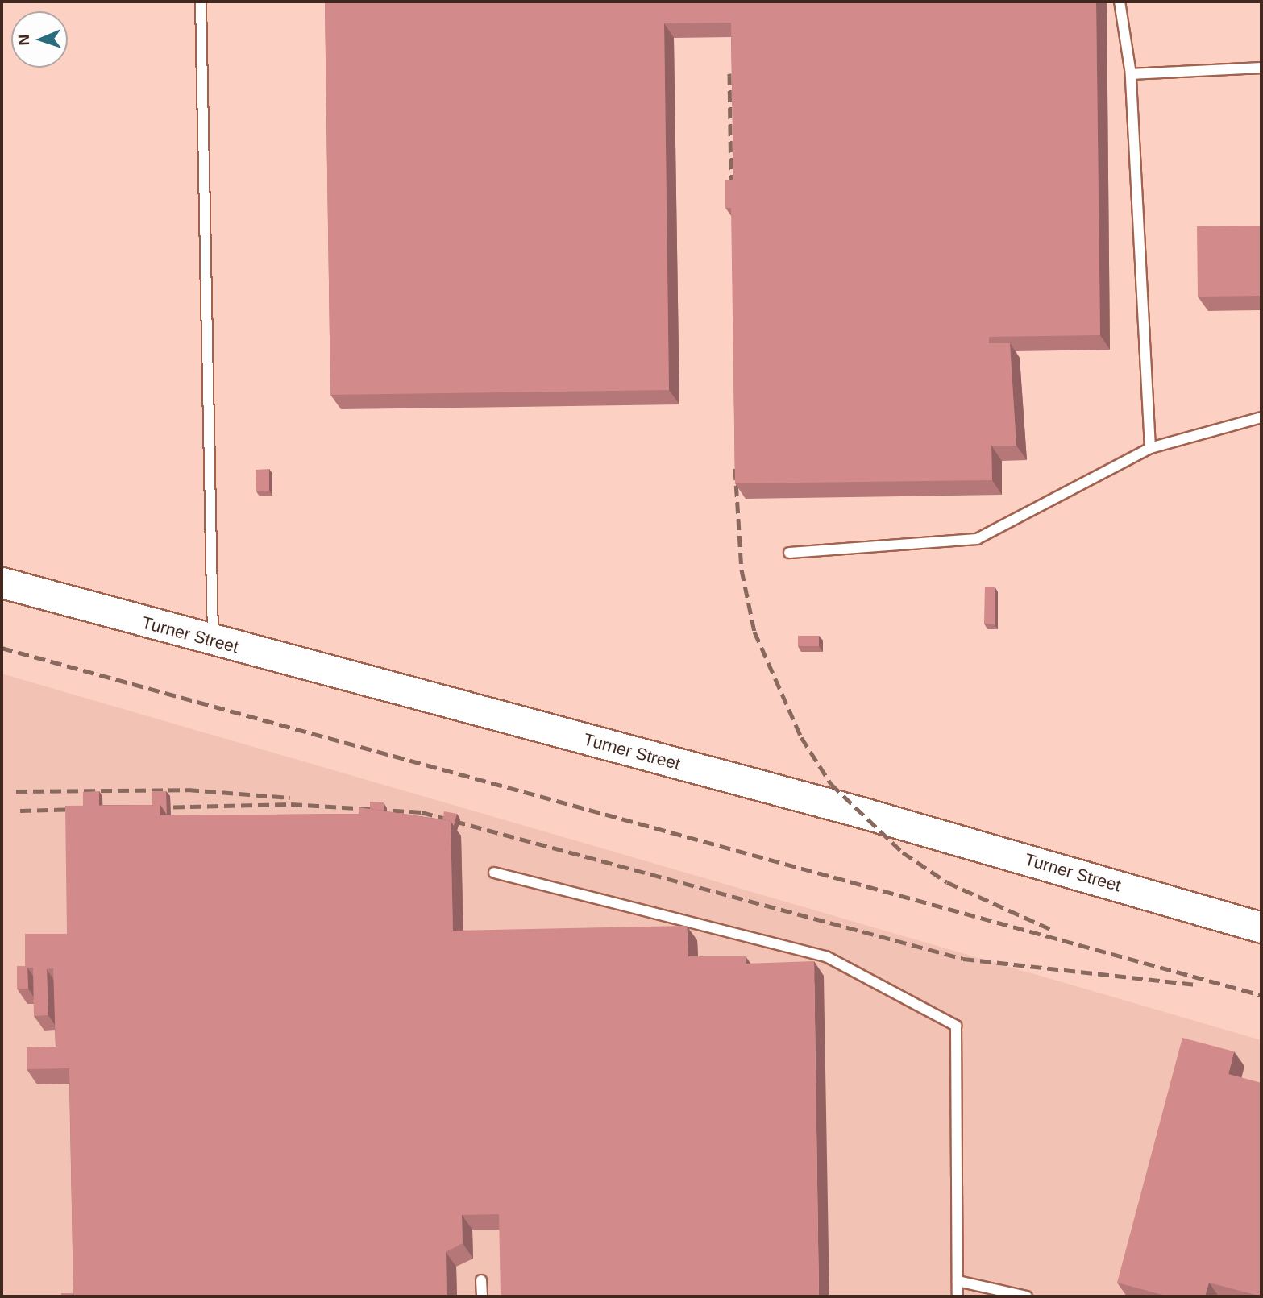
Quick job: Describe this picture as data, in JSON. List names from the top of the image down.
{
  "streets": {
    "street": ["Turner Street"]
  },
  "north": "left"
}
